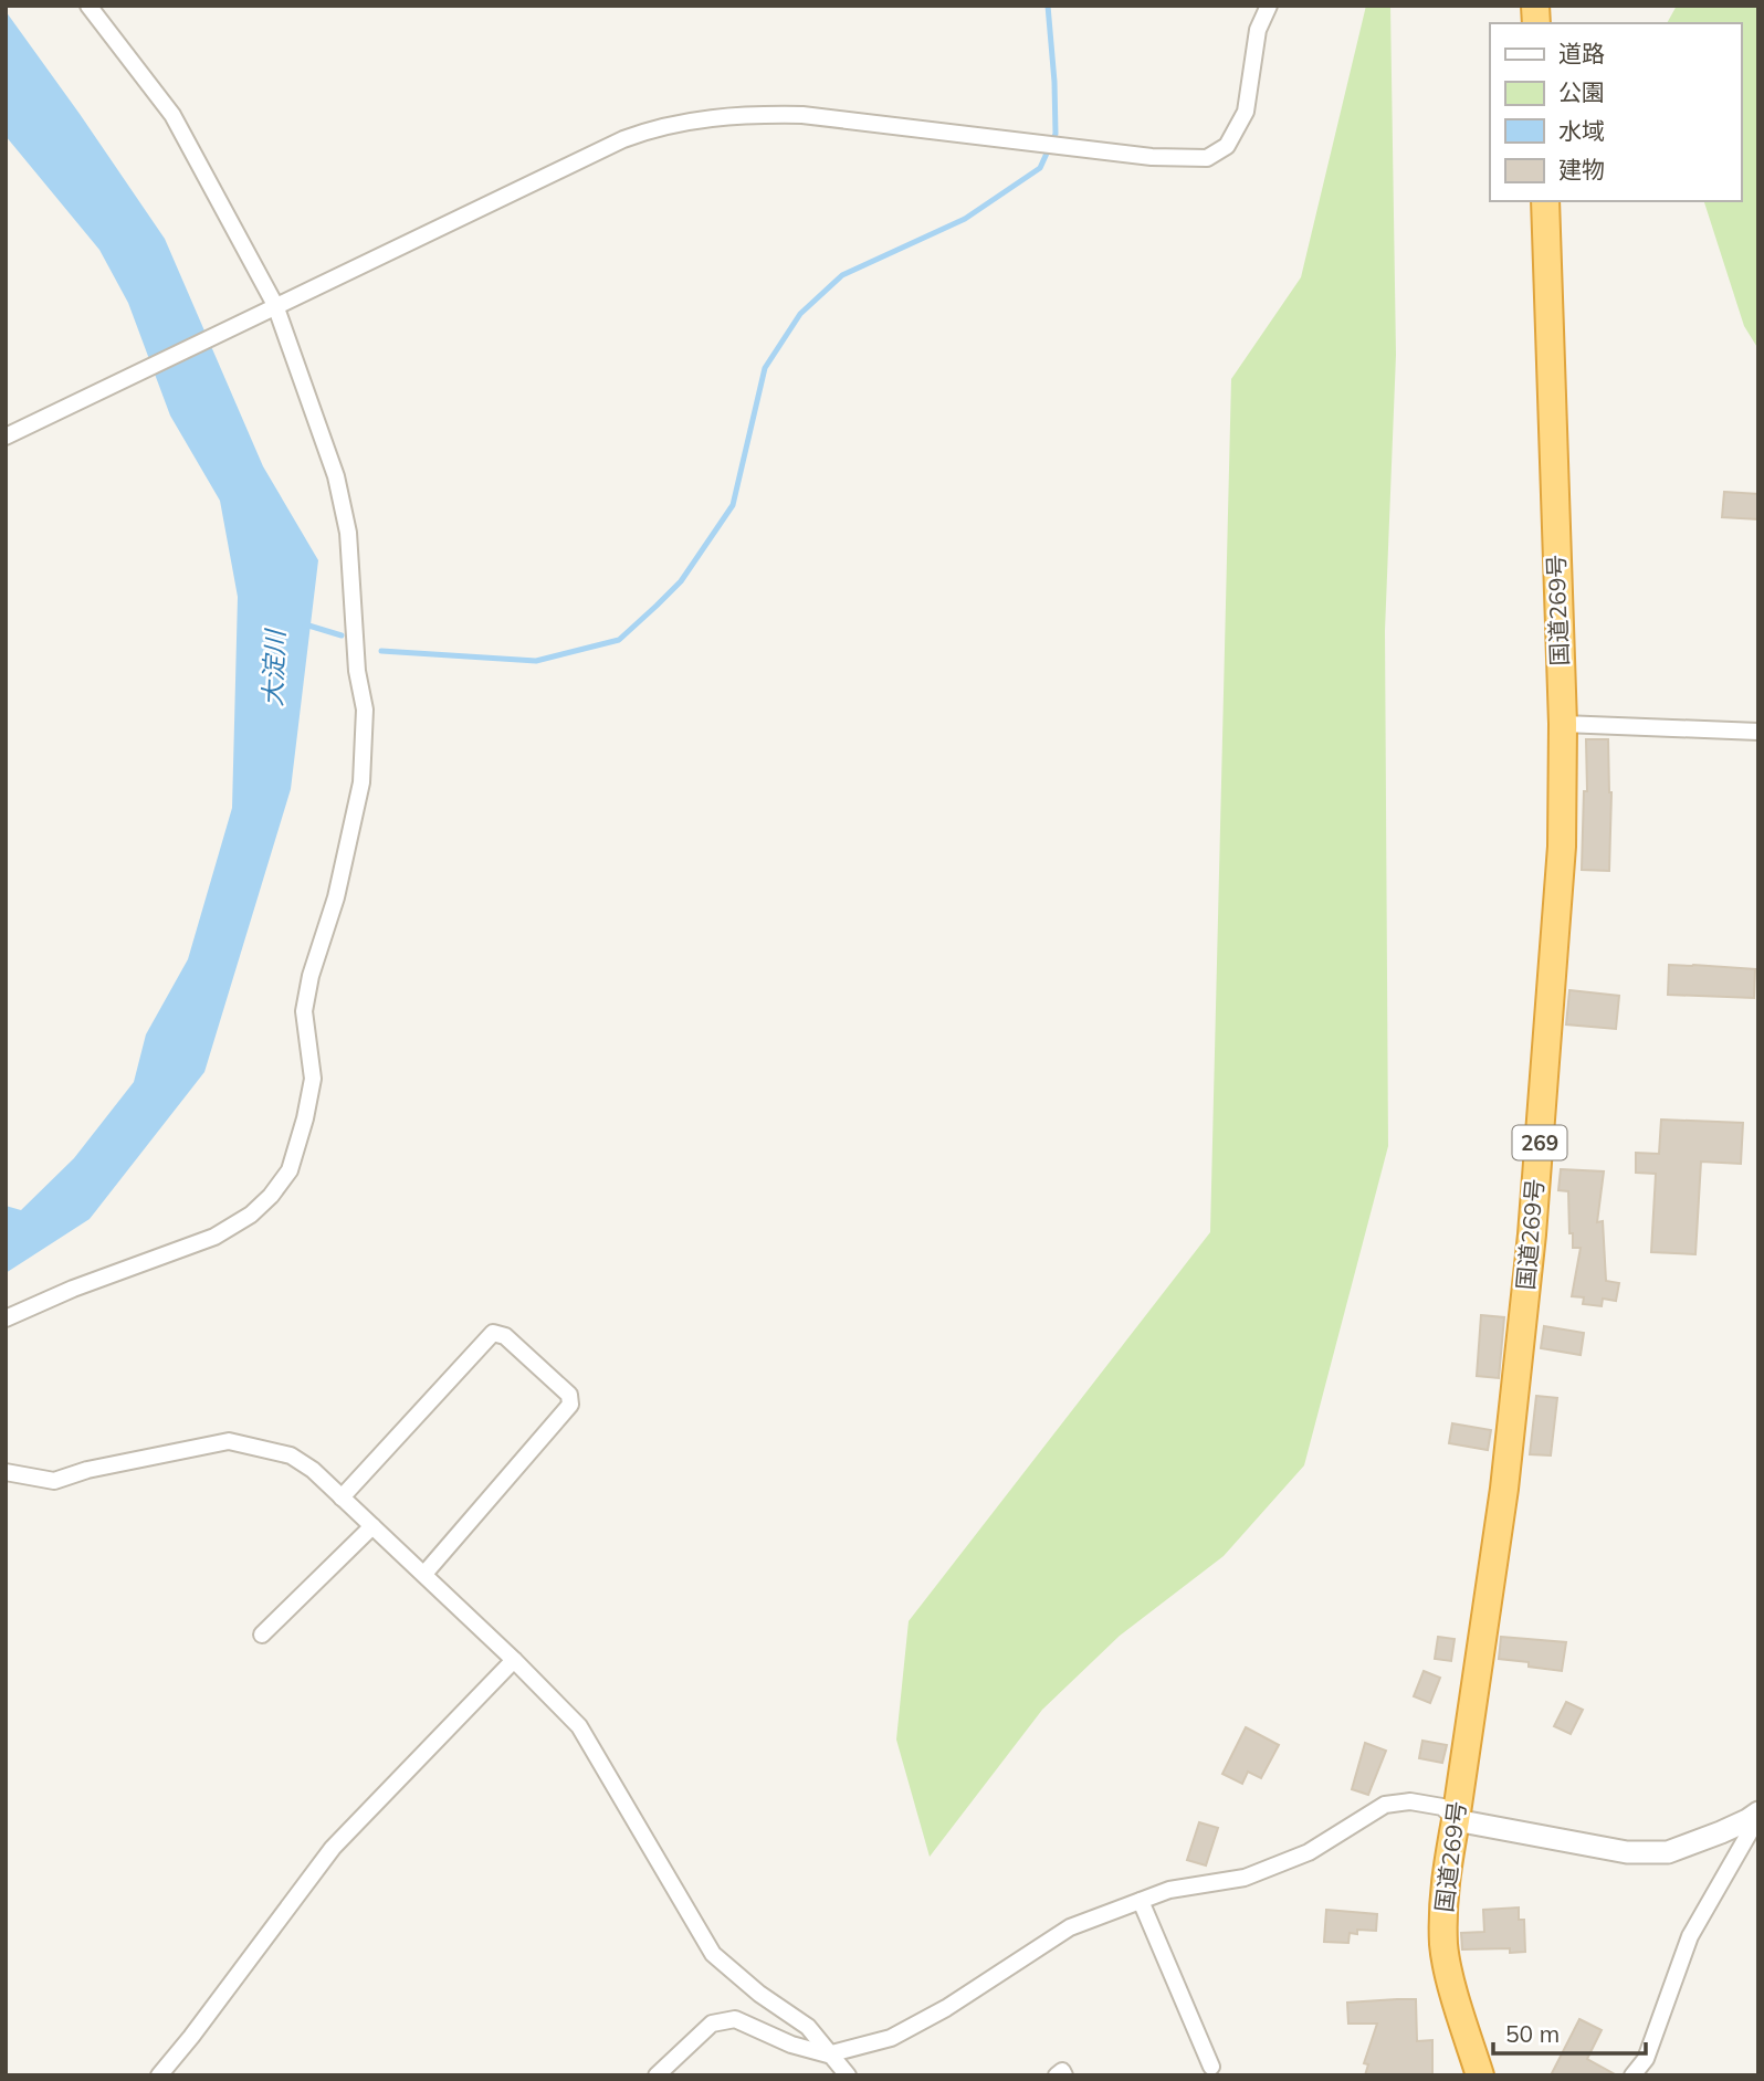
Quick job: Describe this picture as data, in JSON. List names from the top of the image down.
{
  "streets": {
    "highway": ["国道269号", "269"]
  },
  "water": ["大淀川"],
  "legend": [
    "道路",
    "公園",
    "水域",
    "建物"
  ],
  "scale_bar": "50 m"
}
